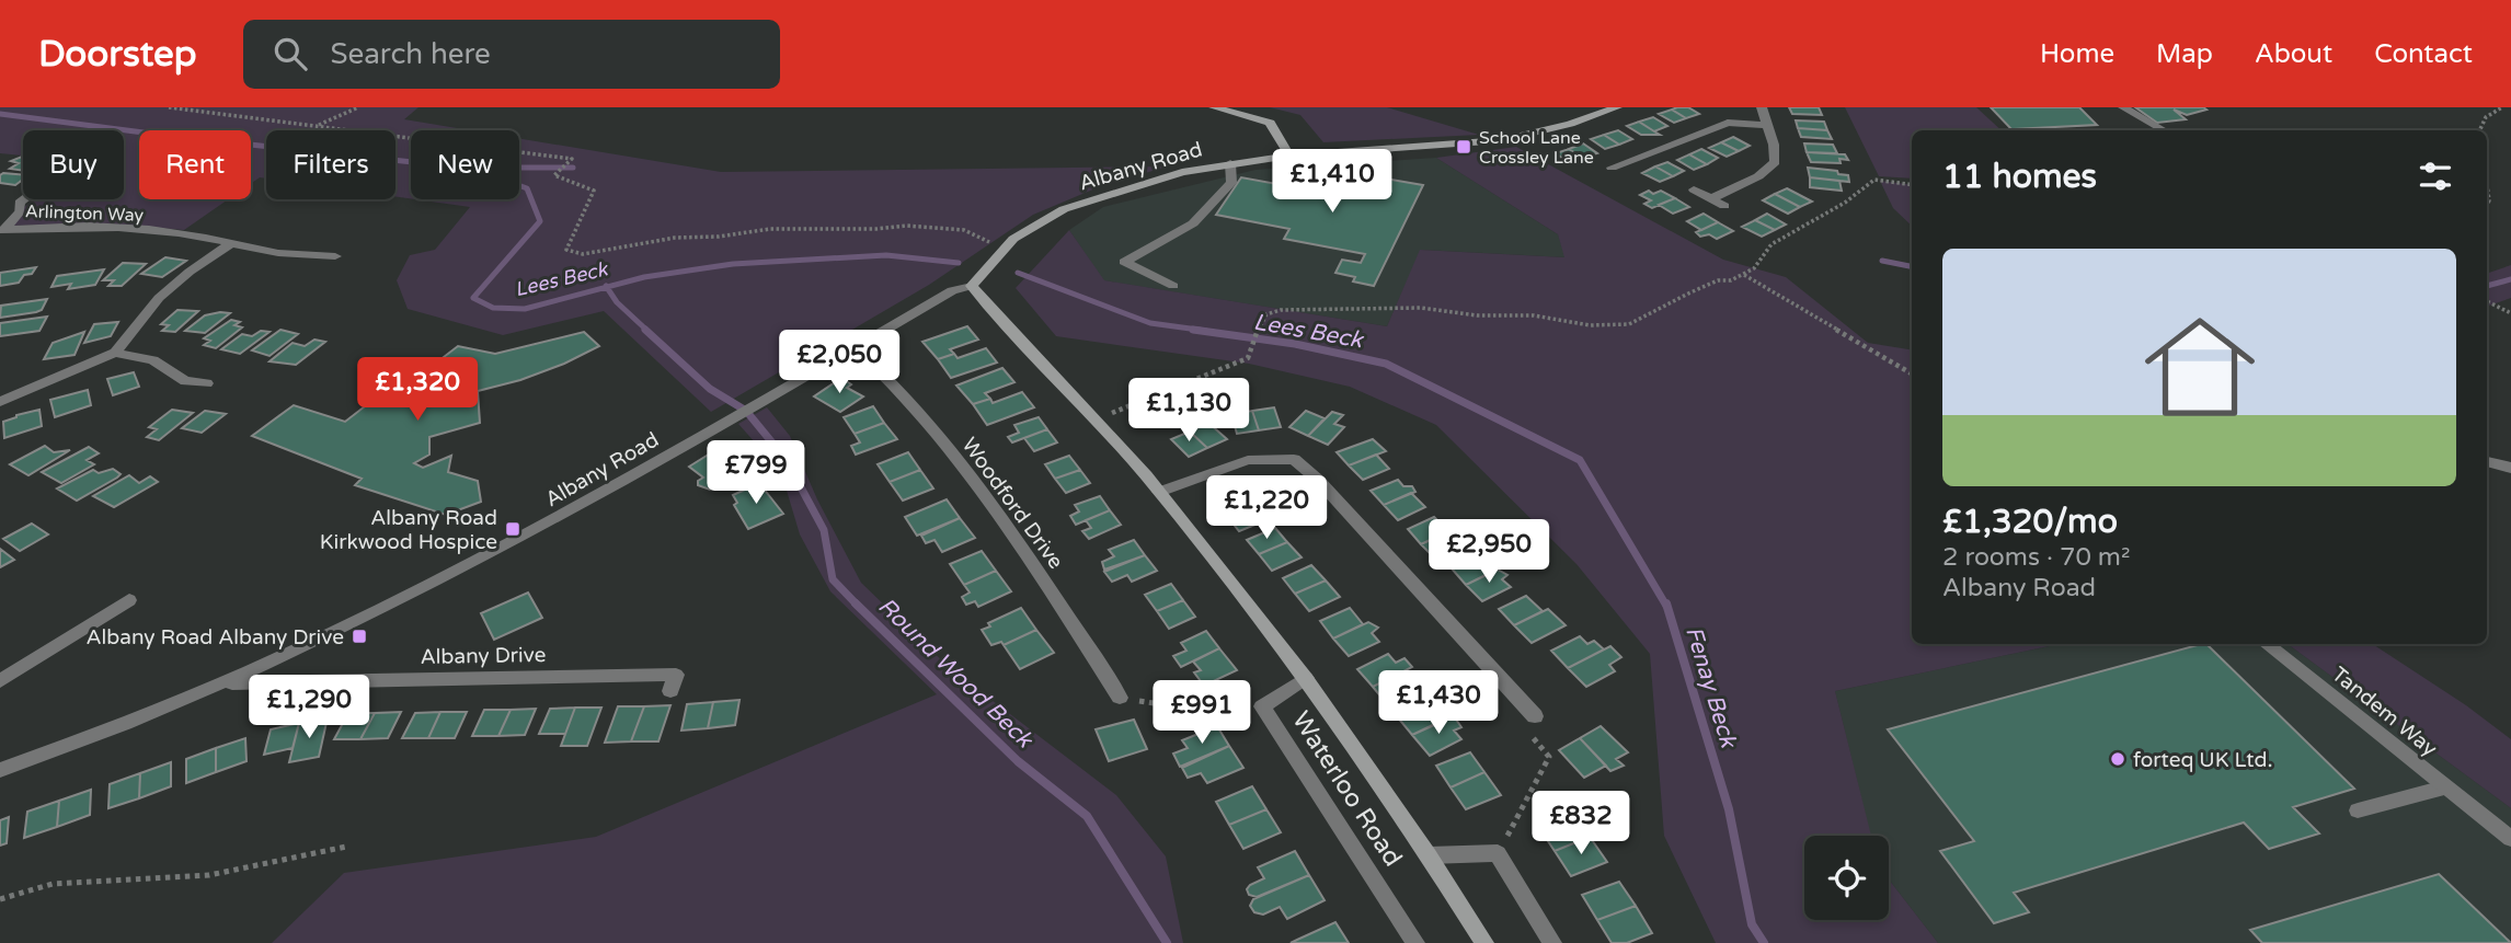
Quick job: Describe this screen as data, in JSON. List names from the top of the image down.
{
  "streets": {
    "street": [
      "Albany Road",
      "Arlington Way",
      "Woodford Drive",
      "Albany Drive",
      "Tandem Way",
      "Waterloo Road"
    ]
  },
  "crossings": [
    ["Albany Road", "Woodford Drive"],
    ["Albany Road", "Albany Drive"],
    ["Albany Road", "Waterloo Road"]
  ],
  "water": ["Lees Beck", "Round Wood Beck", "Fenay Beck"],
  "places": {
    "transit": ["School Lane Crossley Lane", "Albany Road Kirkwood Hospice", "Albany Road Albany Drive"],
    "other": ["forteq UK Ltd."]
  },
  "page": {
    "header": "Doorstep",
    "search": "Search here",
    "nav": [
      "Home",
      "Map",
      "About",
      "Contact"
    ],
    "chip": [
      "Buy",
      "Rent",
      "Filters",
      "New"
    ],
    "heading": "11 homes",
    "price": [
      "£1,410",
      "£2,050",
      "£1,320",
      "£1,130",
      "£799",
      "£1,220",
      "£2,950",
      "£1,430",
      "£1,290",
      "£991",
      "£832"
    ],
    "list": [
      {
        "name": "£1,320/mo",
        "note": "2 rooms · 70 m² · Albany Road"
      }
    ]
  }
}
